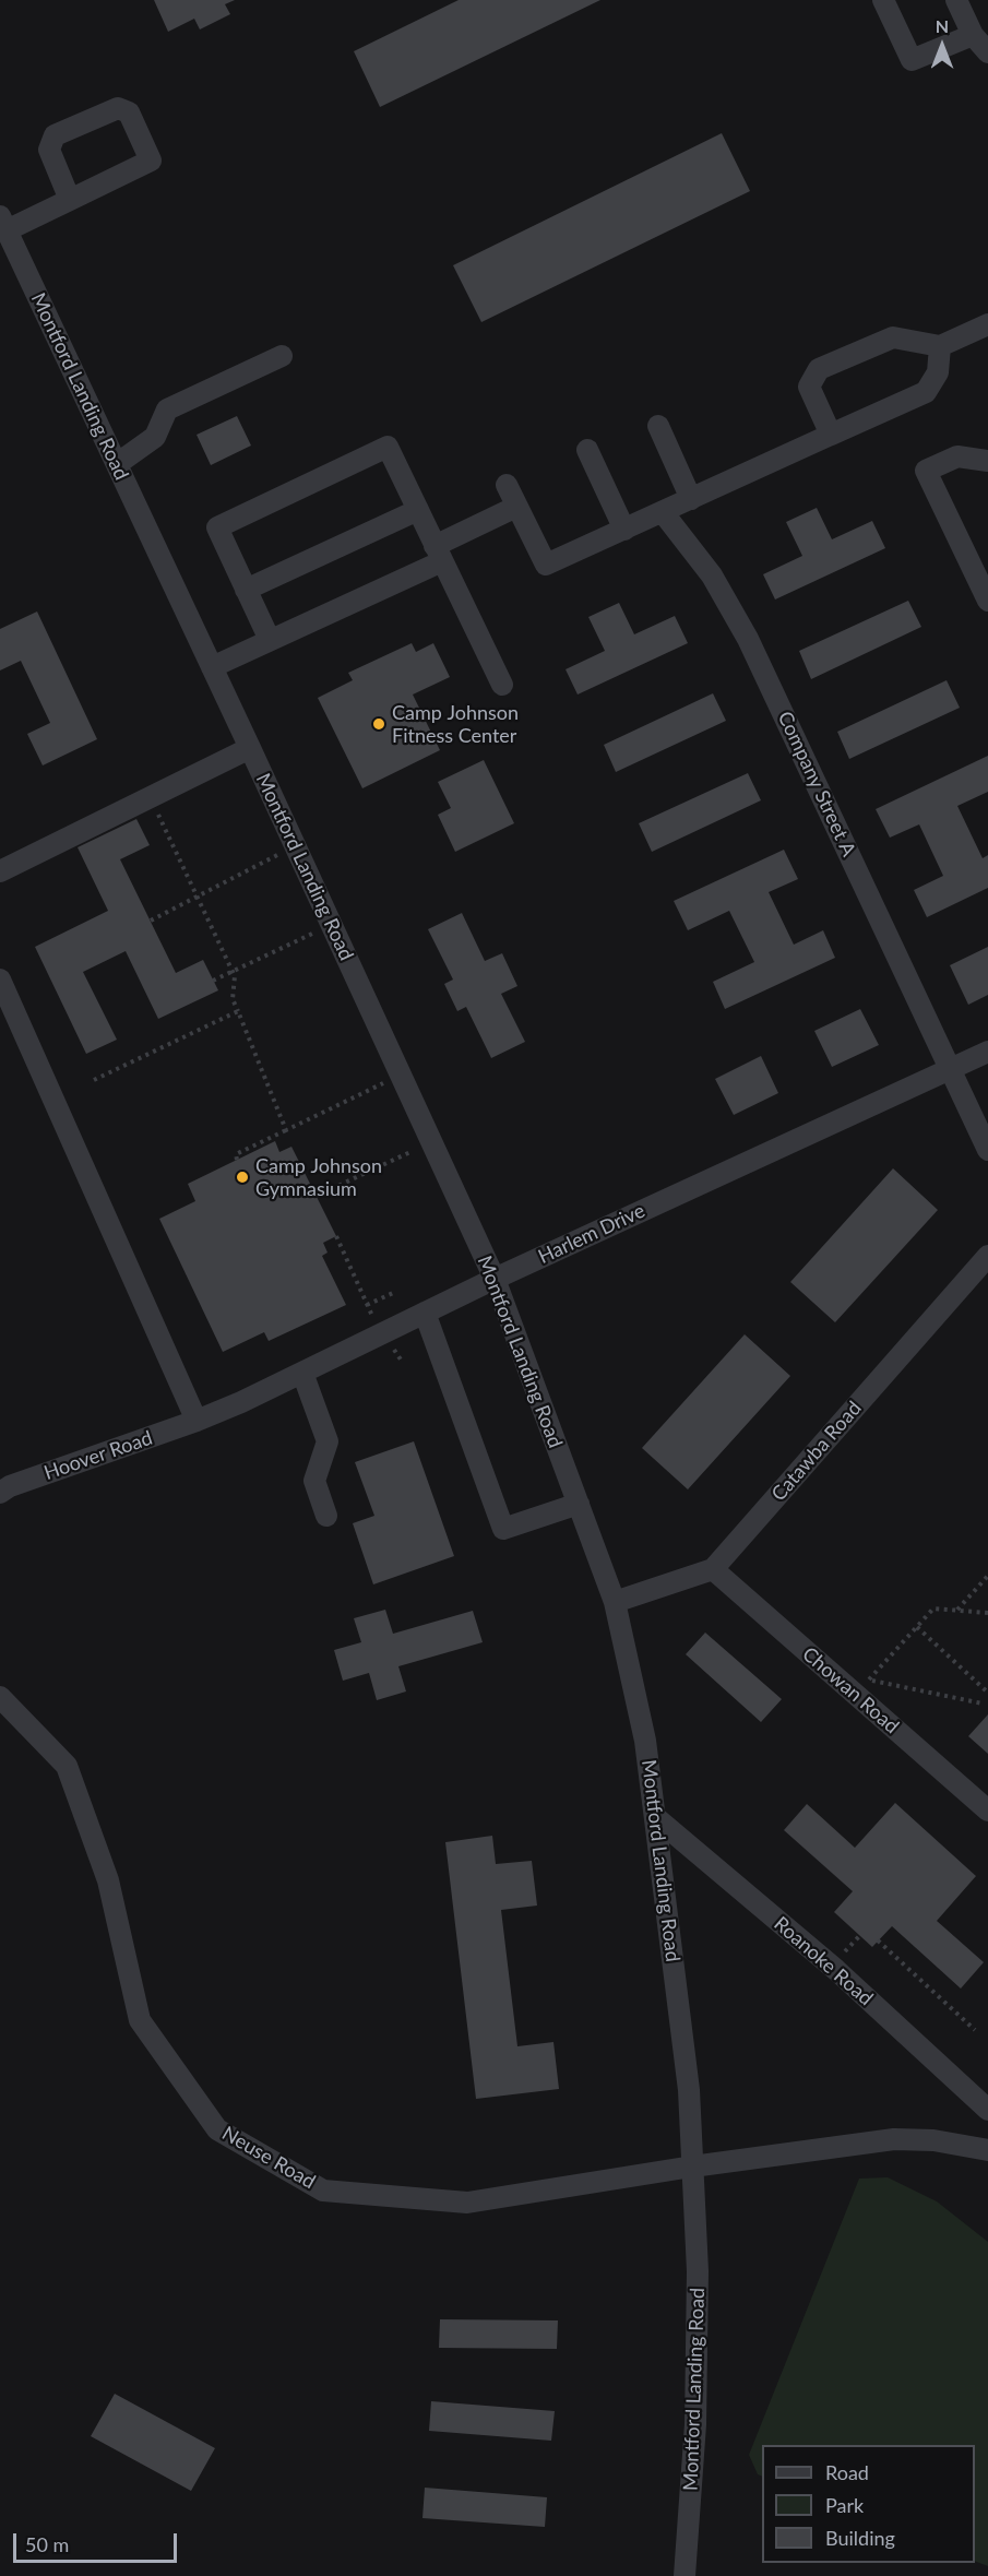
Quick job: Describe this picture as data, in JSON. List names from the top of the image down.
{
  "streets": {
    "street": [
      "Montford Landing Road",
      "Company Street A",
      "Harlem Drive",
      "Catawba Road",
      "Hoover Road",
      "Chowan Road",
      "Roanoke Road",
      "Neuse Road"
    ]
  },
  "crossings": [
    ["Montford Landing Road", "Harlem Drive"],
    ["Montford Landing Road", "Roanoke Road"],
    ["Montford Landing Road", "Neuse Road"],
    ["Company Street A", "Harlem Drive"],
    ["Harlem Drive", "Hoover Road"],
    ["Catawba Road", "Chowan Road"]
  ],
  "places": ["Camp Johnson Fitness Center", "Camp Johnson Gymnasium"],
  "legend": ["Road", "Park", "Building"],
  "scale_bar": "50 m",
  "north": "top"
}
